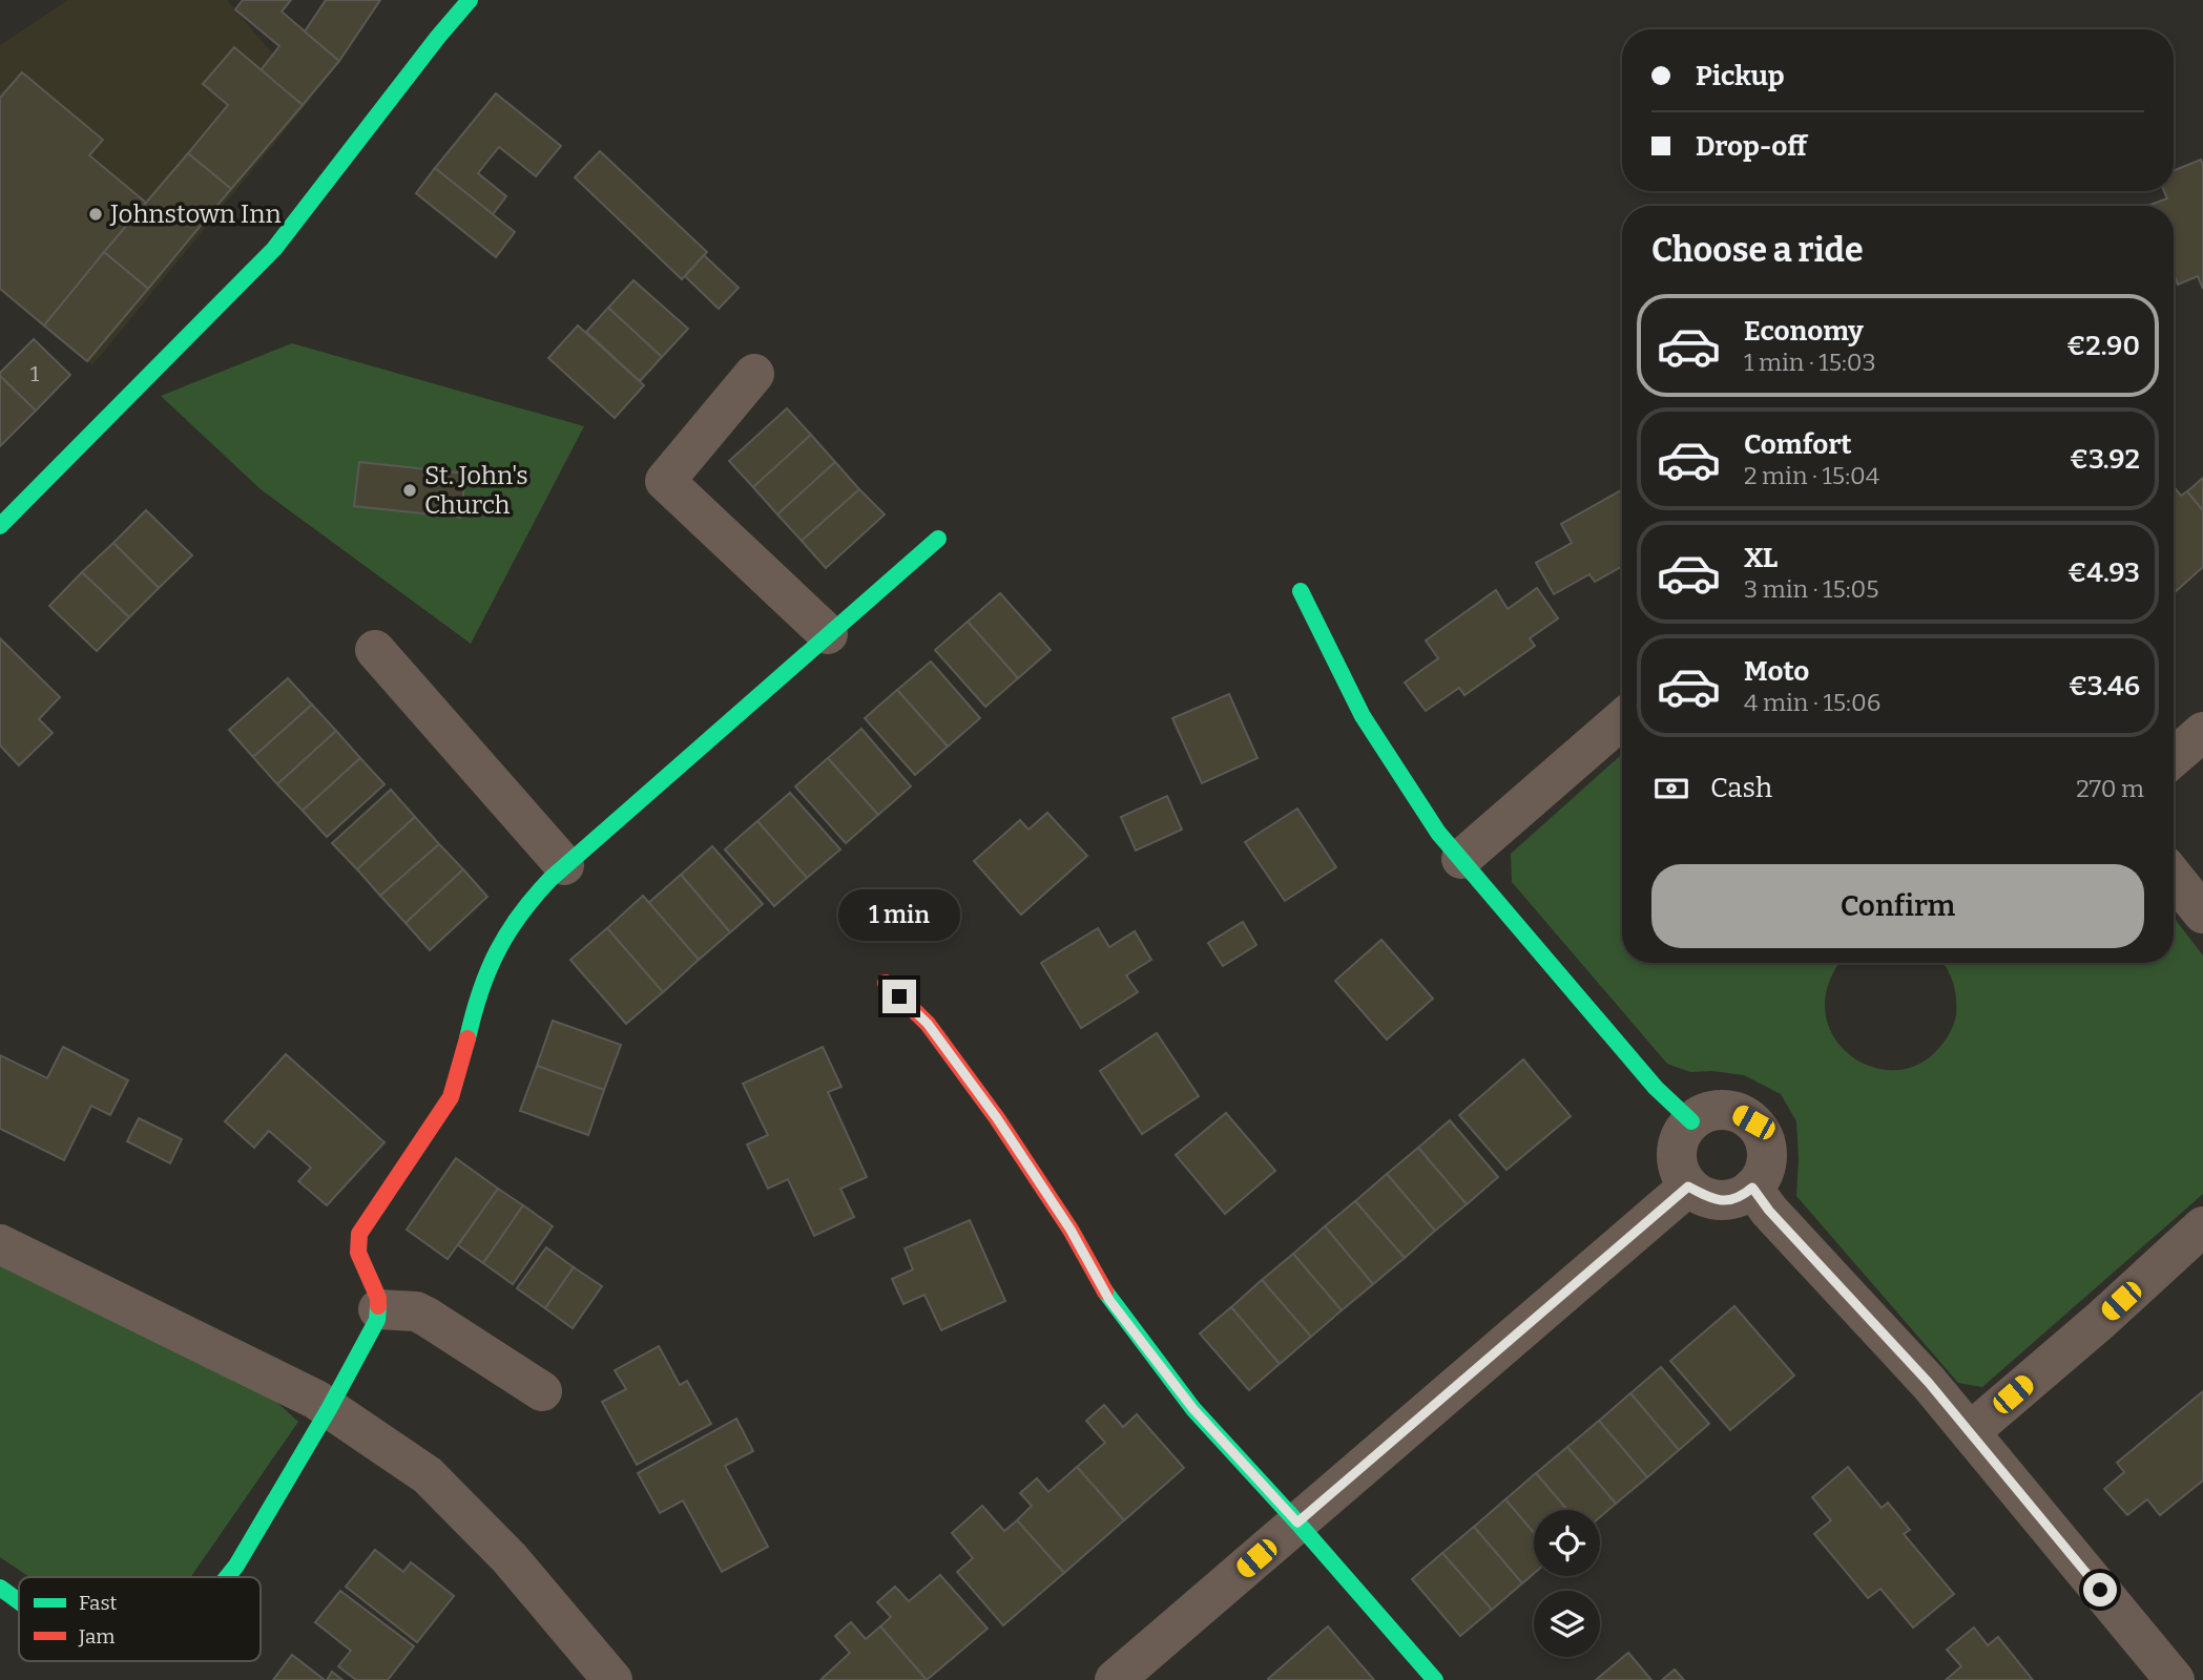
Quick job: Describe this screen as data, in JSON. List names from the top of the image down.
{
  "places": ["Johnstown Inn", "St. John's Church"],
  "house_numbers": ["1"],
  "legend": ["Fast", "Jam"],
  "page": {
    "banner": ["Pickup", "Drop-off"],
    "heading": "Choose a ride",
    "list": [
      {
        "name": "Economy",
        "note": "1 min · 15:03",
        "value": "€2.90"
      },
      {
        "name": "Comfort",
        "note": "2 min · 15:04",
        "value": "€3.92"
      },
      {
        "name": "XL",
        "note": "3 min · 15:05",
        "value": "€4.93"
      },
      {
        "name": "Moto",
        "note": "4 min · 15:06",
        "value": "€3.46"
      }
    ],
    "pay": ["Cash", "270 m"],
    "buttons": "Confirm",
    "bubble": "1 min"
  }
}
